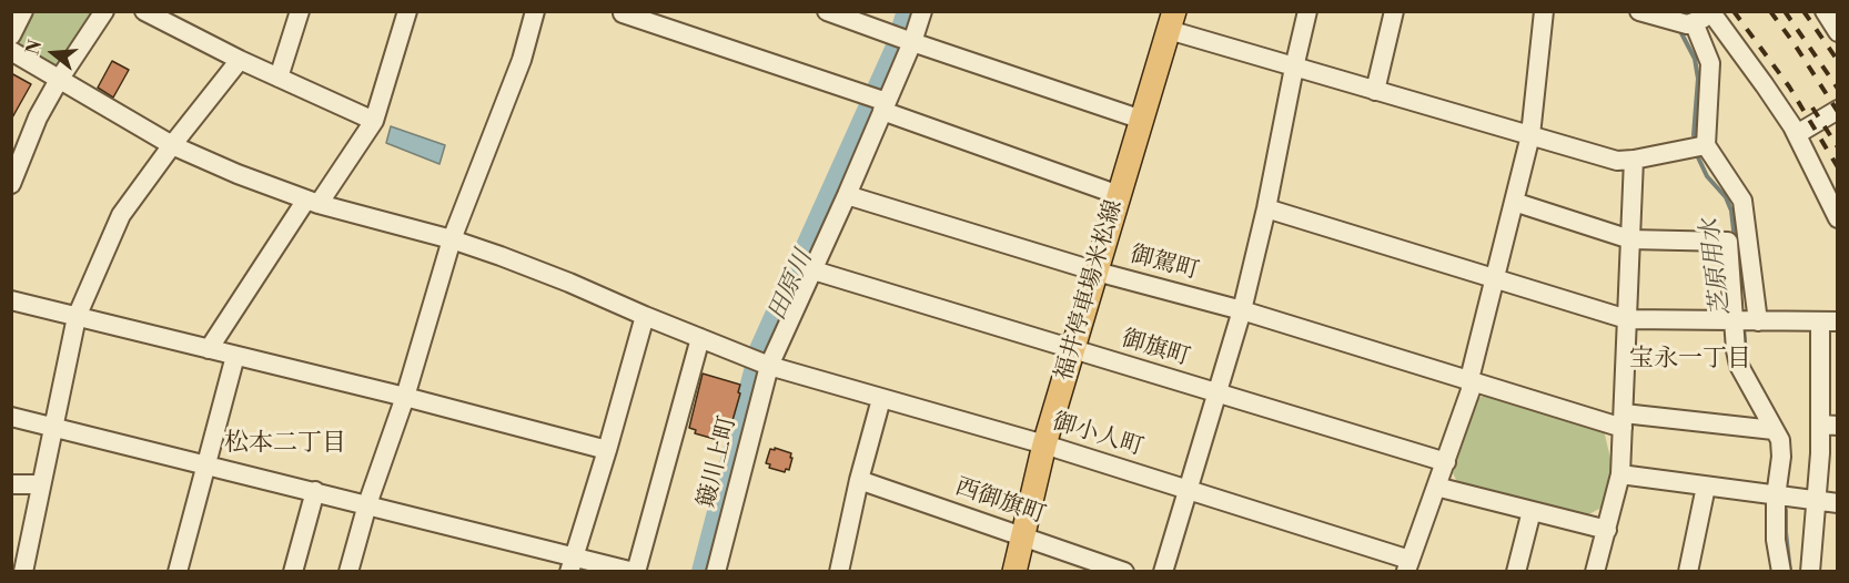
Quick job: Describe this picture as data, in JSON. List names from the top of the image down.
{
  "streets": {
    "main road": ["福井停車場米松線"],
    "street": [
      "御駕町",
      "御旗町",
      "御小人町",
      "簸川上町",
      "西御旗町"
    ]
  },
  "crossings": [
    ["御駕町", "福井停車場米松線"],
    ["御駕町", "簸川上町"],
    ["福井停車場米松線", "御旗町"],
    ["福井停車場米松線", "御小人町"],
    ["福井停車場米松線", "西御旗町"],
    ["御旗町", "簸川上町"],
    ["御小人町", "簸川上町"]
  ],
  "districts": ["宝永一丁目", "松本二丁目"],
  "water": ["芝原用水", "田原川"],
  "north": "left"
}
